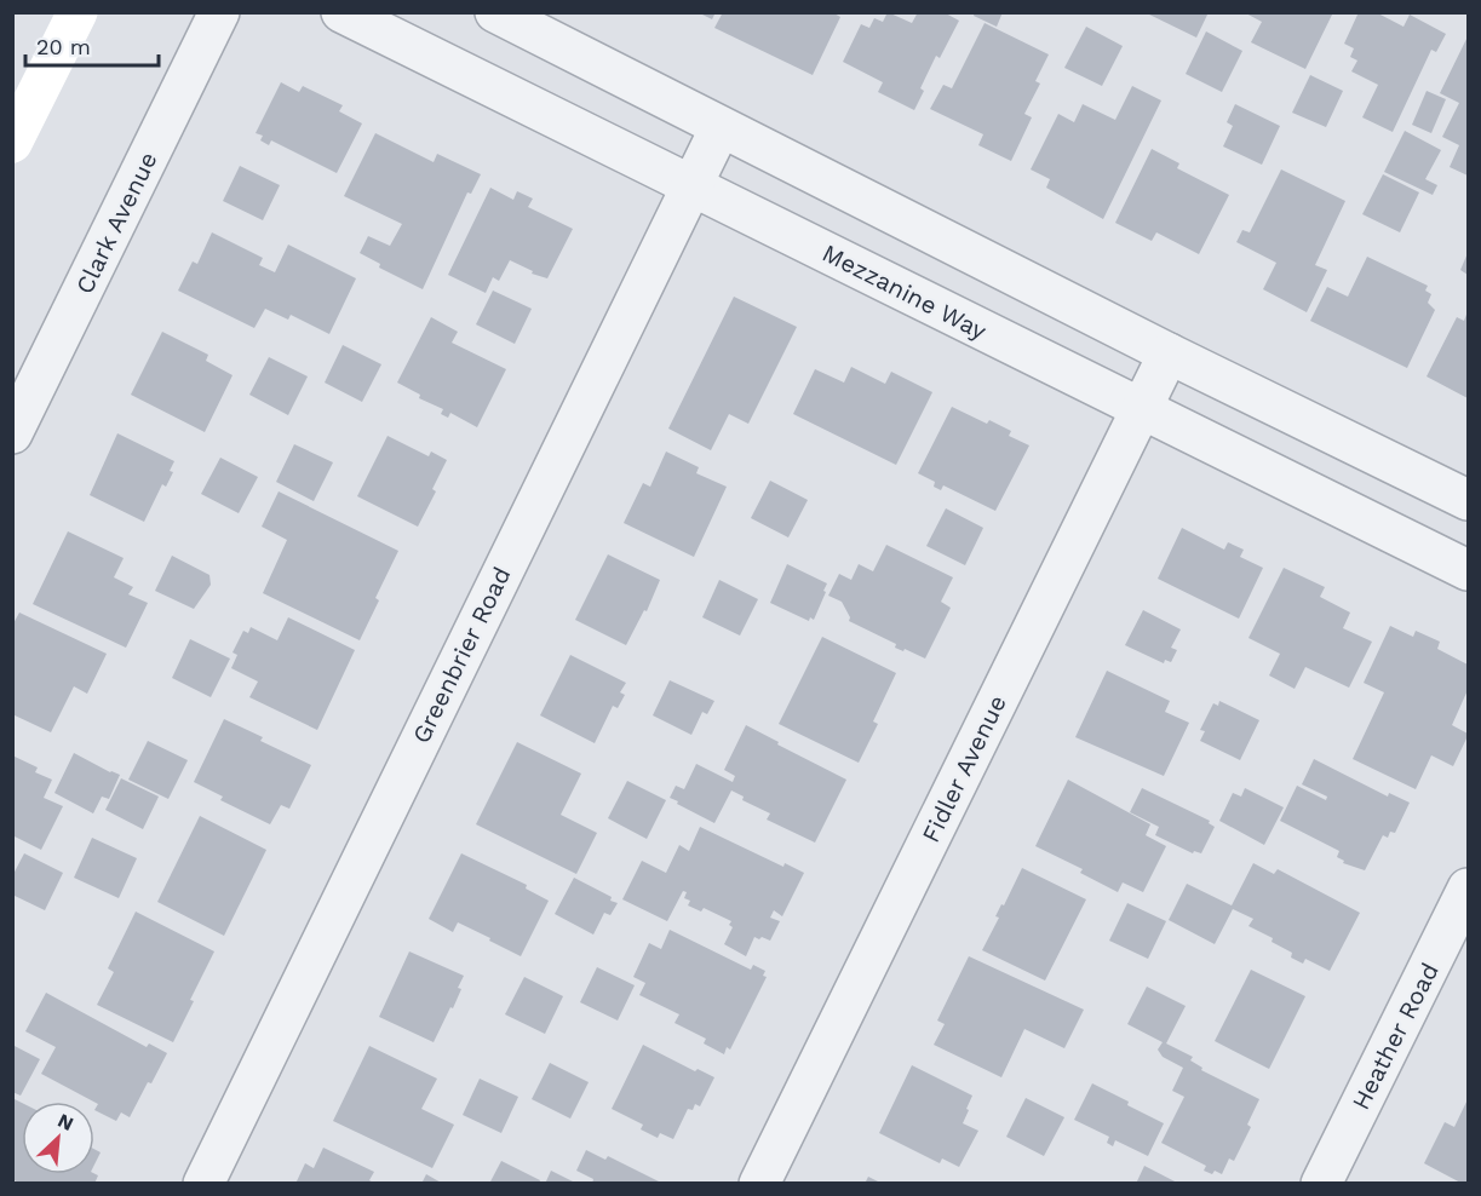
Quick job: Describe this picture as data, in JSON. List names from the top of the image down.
{
  "streets": {
    "street": [
      "Clark Avenue",
      "Mezzanine Way",
      "Greenbrier Road",
      "Fidler Avenue",
      "Heather Road"
    ]
  },
  "crossings": [
    ["Mezzanine Way", "Greenbrier Road"],
    ["Mezzanine Way", "Fidler Avenue"]
  ],
  "scale_bar": "20 m",
  "north": "top right"
}
